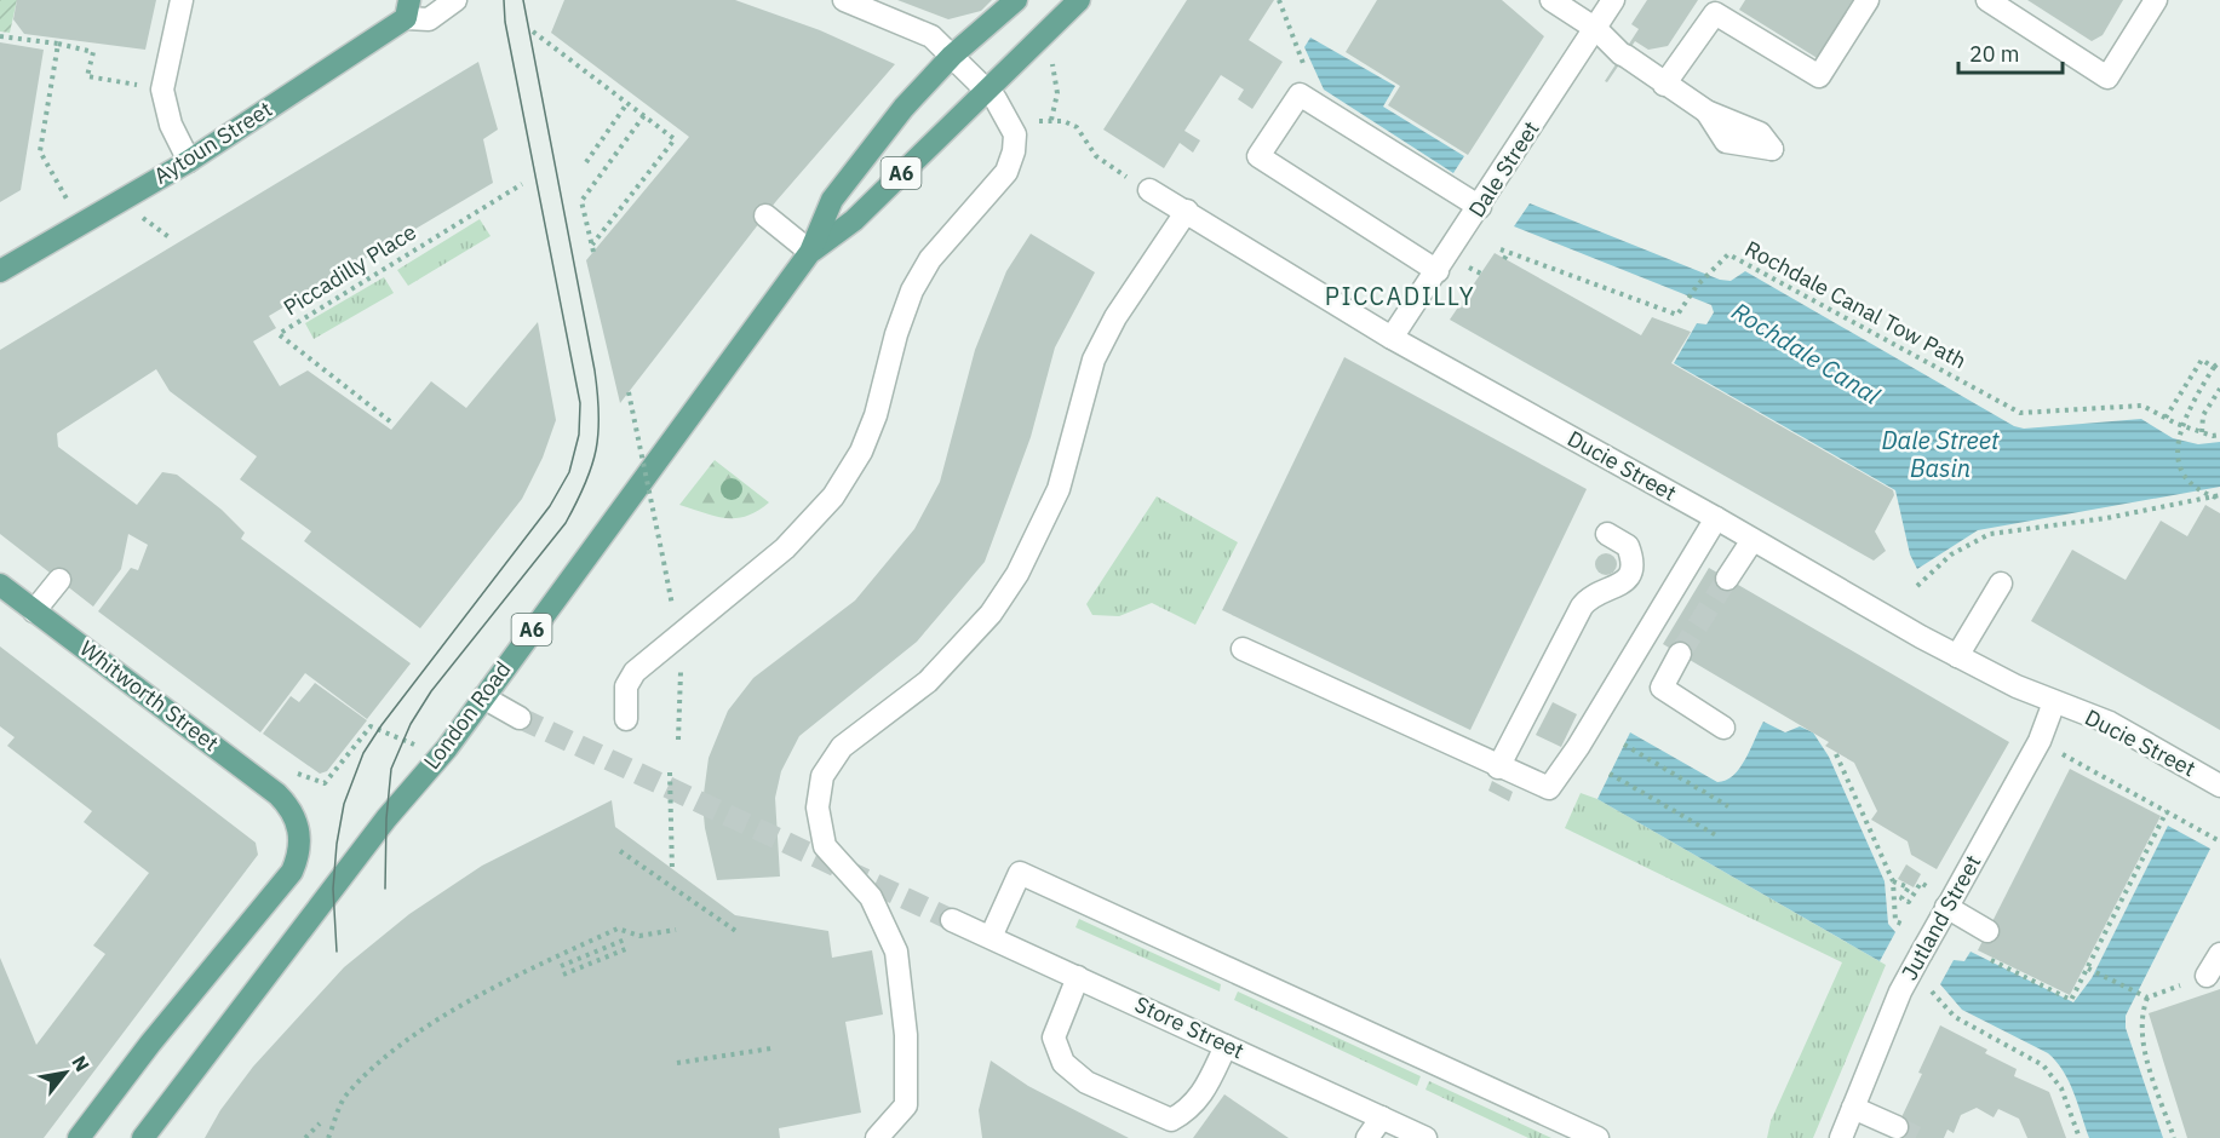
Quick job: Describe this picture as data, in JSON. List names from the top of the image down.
{
  "streets": {
    "main road": [
      "Aytoun Street",
      "A6",
      "Whitworth Street",
      "London Road"
    ],
    "street": [
      "Dale Street",
      "Ducie Street",
      "Jutland Street",
      "Store Street"
    ],
    "path": ["Piccadilly Place", "Rochdale Canal Tow Path"]
  },
  "crossings": [
    ["Dale Street", "Ducie Street"],
    ["A6", "London Road"],
    ["Ducie Street", "Jutland Street"]
  ],
  "districts": ["PICCADILLY"],
  "water": ["Rochdale Canal", "Dale Street Basin"],
  "scale_bar": "20 m",
  "north": "top right"
}
